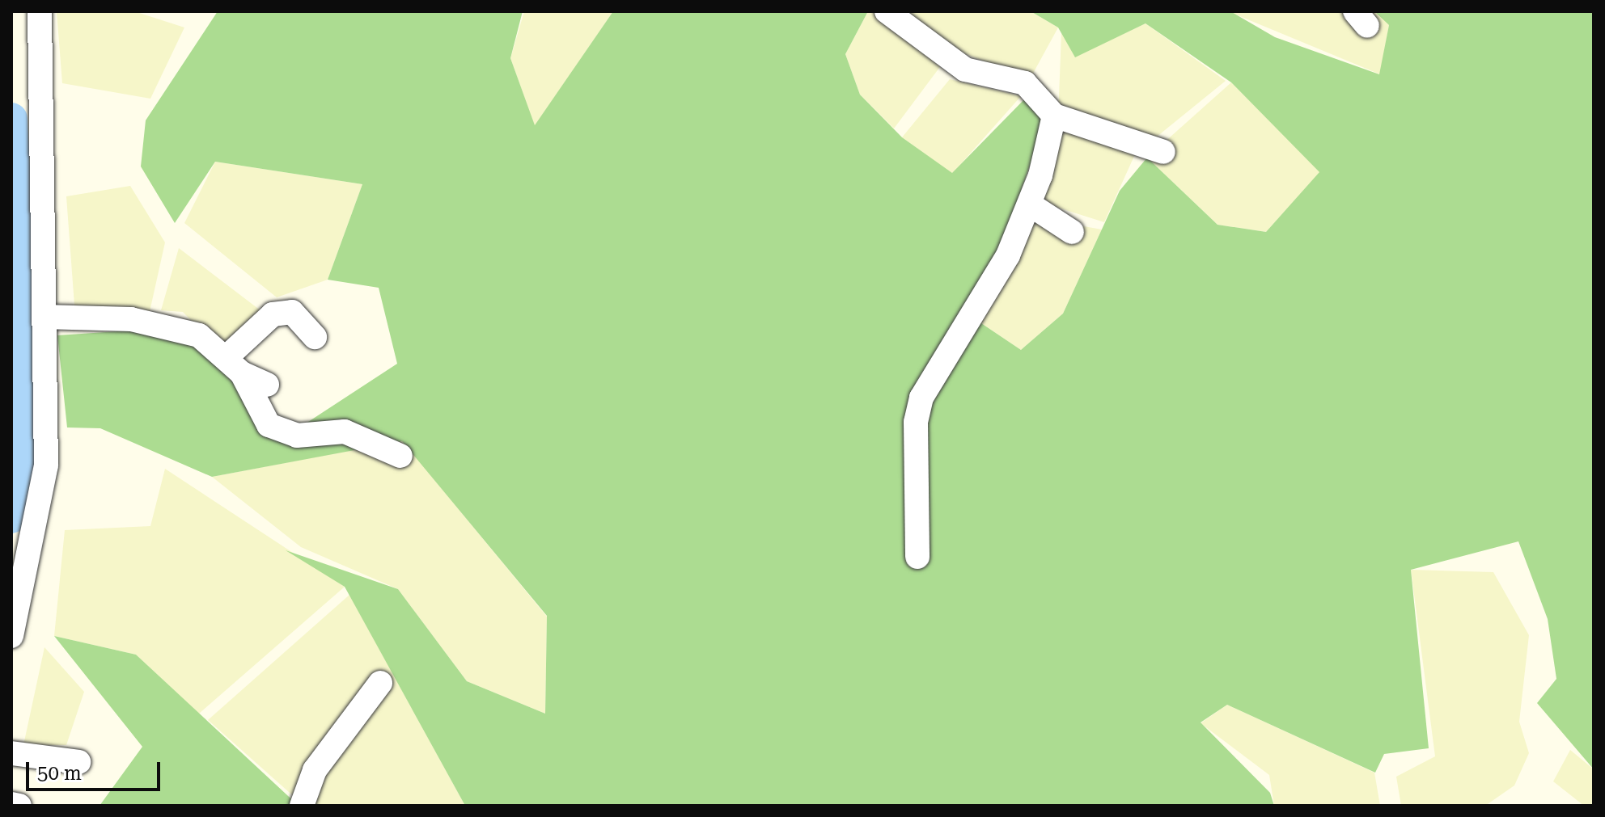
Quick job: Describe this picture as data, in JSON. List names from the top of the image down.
{
  "scale_bar": "50 m"
}
